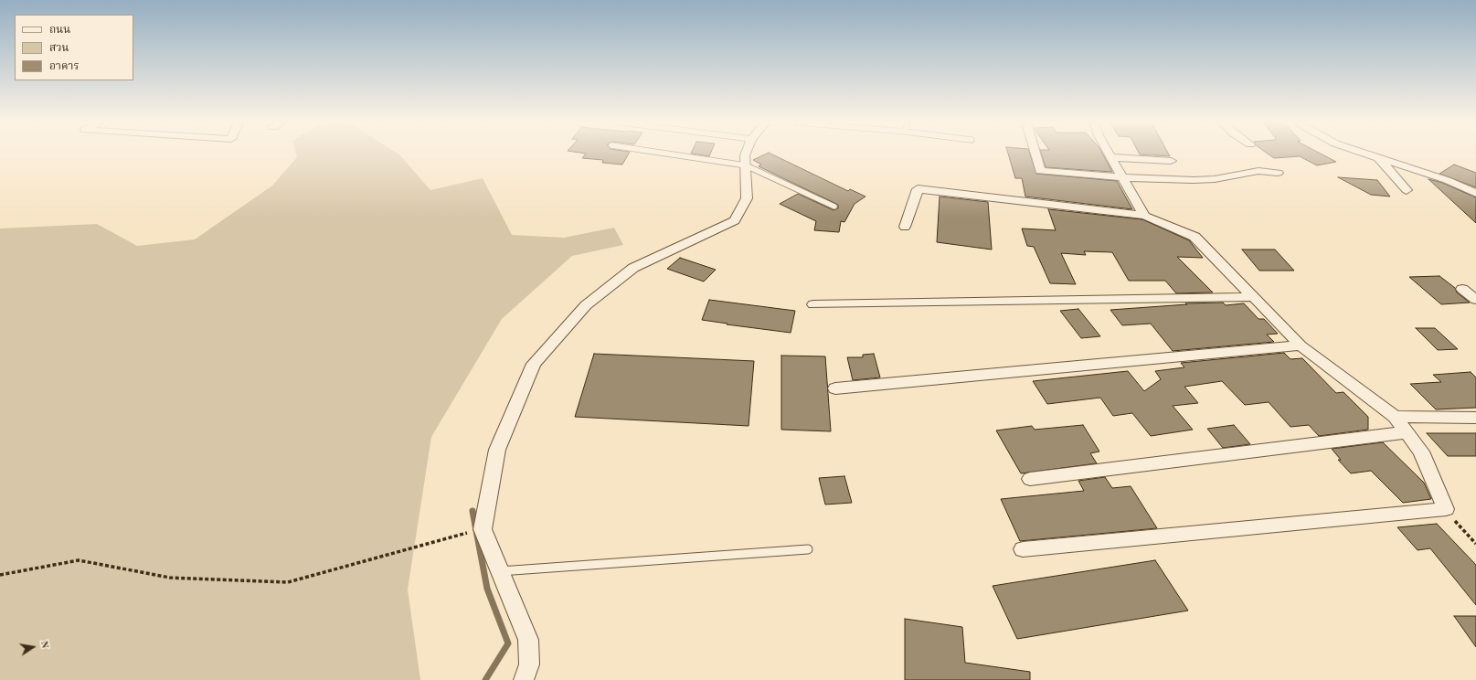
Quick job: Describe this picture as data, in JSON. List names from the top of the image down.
{
  "legend": ["ถนน", "สวน", "อาคาร"],
  "north": "right"
}
